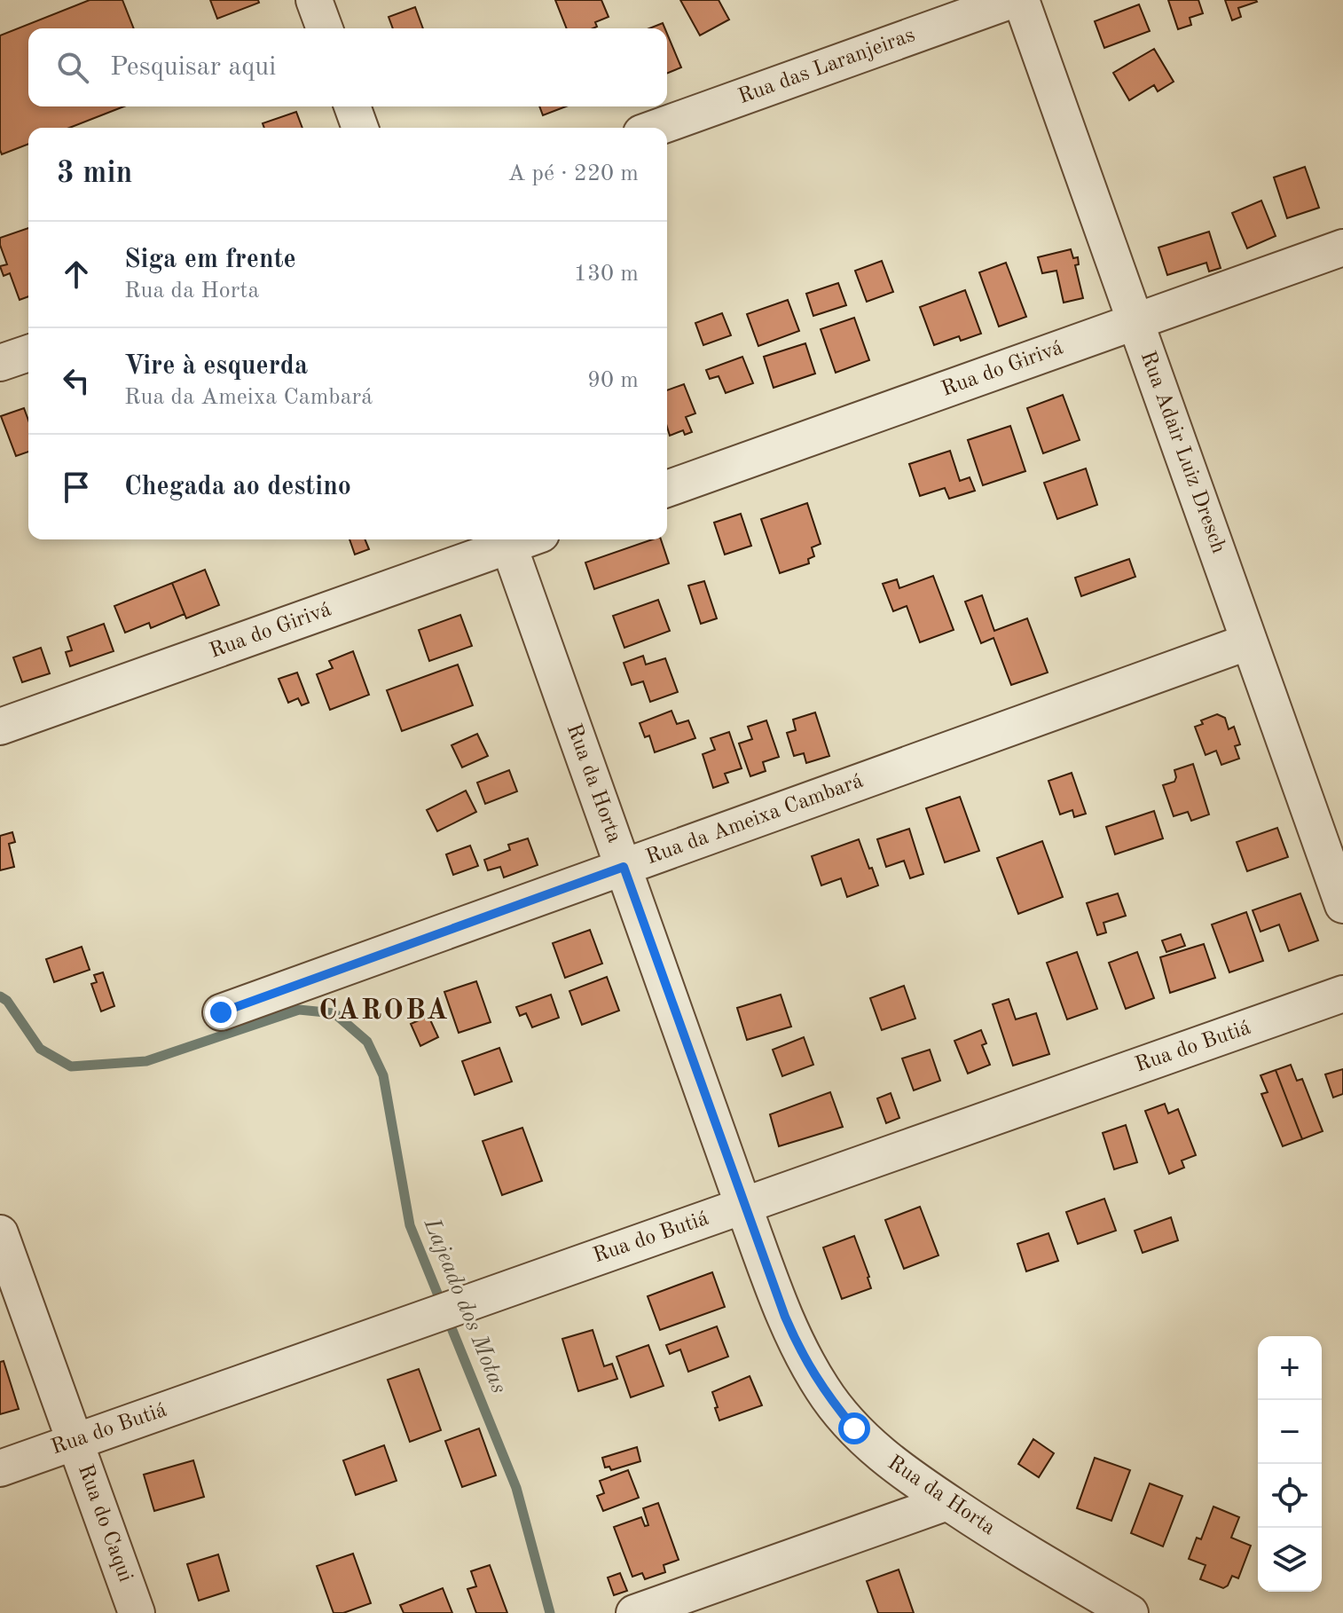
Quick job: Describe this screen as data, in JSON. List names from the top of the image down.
{
  "streets": {
    "street": [
      "Rua das Laranjeiras",
      "Rua do Girivá",
      "Rua Adair Luiz Dresch",
      "Rua da Horta",
      "Rua da Ameixa Cambará",
      "Rua do Butiá",
      "Rua do Caqui"
    ]
  },
  "crossings": [
    ["Rua do Girivá", "Rua Adair Luiz Dresch"],
    ["Rua Adair Luiz Dresch", "Rua da Ameixa Cambará"],
    ["Rua da Horta", "Rua da Ameixa Cambará"],
    ["Rua da Horta", "Rua do Butiá"],
    ["Rua do Butiá", "Rua do Caqui"]
  ],
  "districts": ["CAROBA"],
  "water": ["Lajeado dos Motas"],
  "page": {
    "search": "Pesquisar aqui",
    "heading": ["3 min", "A pé · 220 m"],
    "list": [
      ["Siga em frente", "Rua da Horta", "130 m"],
      ["Vire à esquerda", "Rua da Ameixa Cambará", "90 m"],
      "Chegada ao destino"
    ],
    "map_buttons": ["+", "−"]
  }
}
